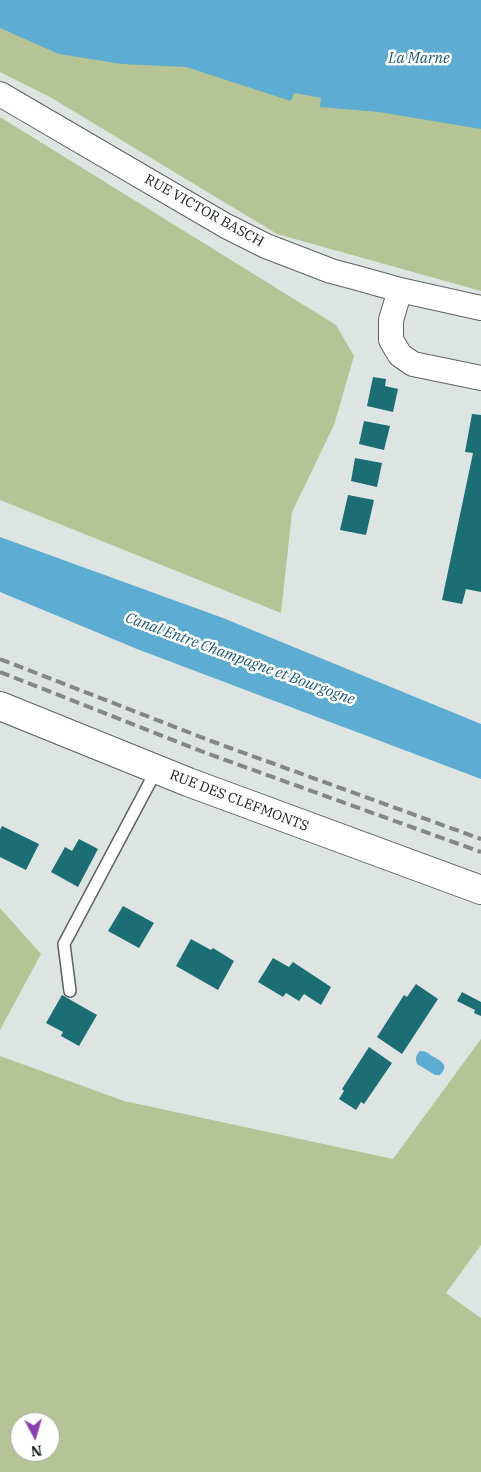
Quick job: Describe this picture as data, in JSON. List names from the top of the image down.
{
  "streets": {
    "street": ["RUE VICTOR BASCH", "RUE DES CLEFMONTS"]
  },
  "water": ["La Marne", "Canal Entre Champagne et Bourgogne"],
  "north": "bottom"
}
